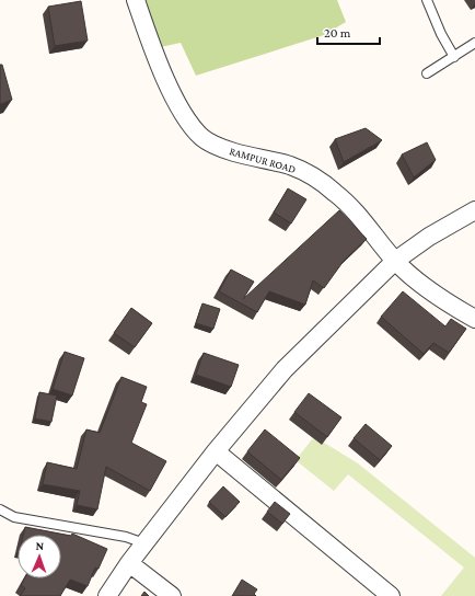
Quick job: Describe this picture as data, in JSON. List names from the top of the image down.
{
  "streets": {
    "street": ["RAMPUR ROAD"]
  },
  "scale_bar": "20 m",
  "north": "top"
}
